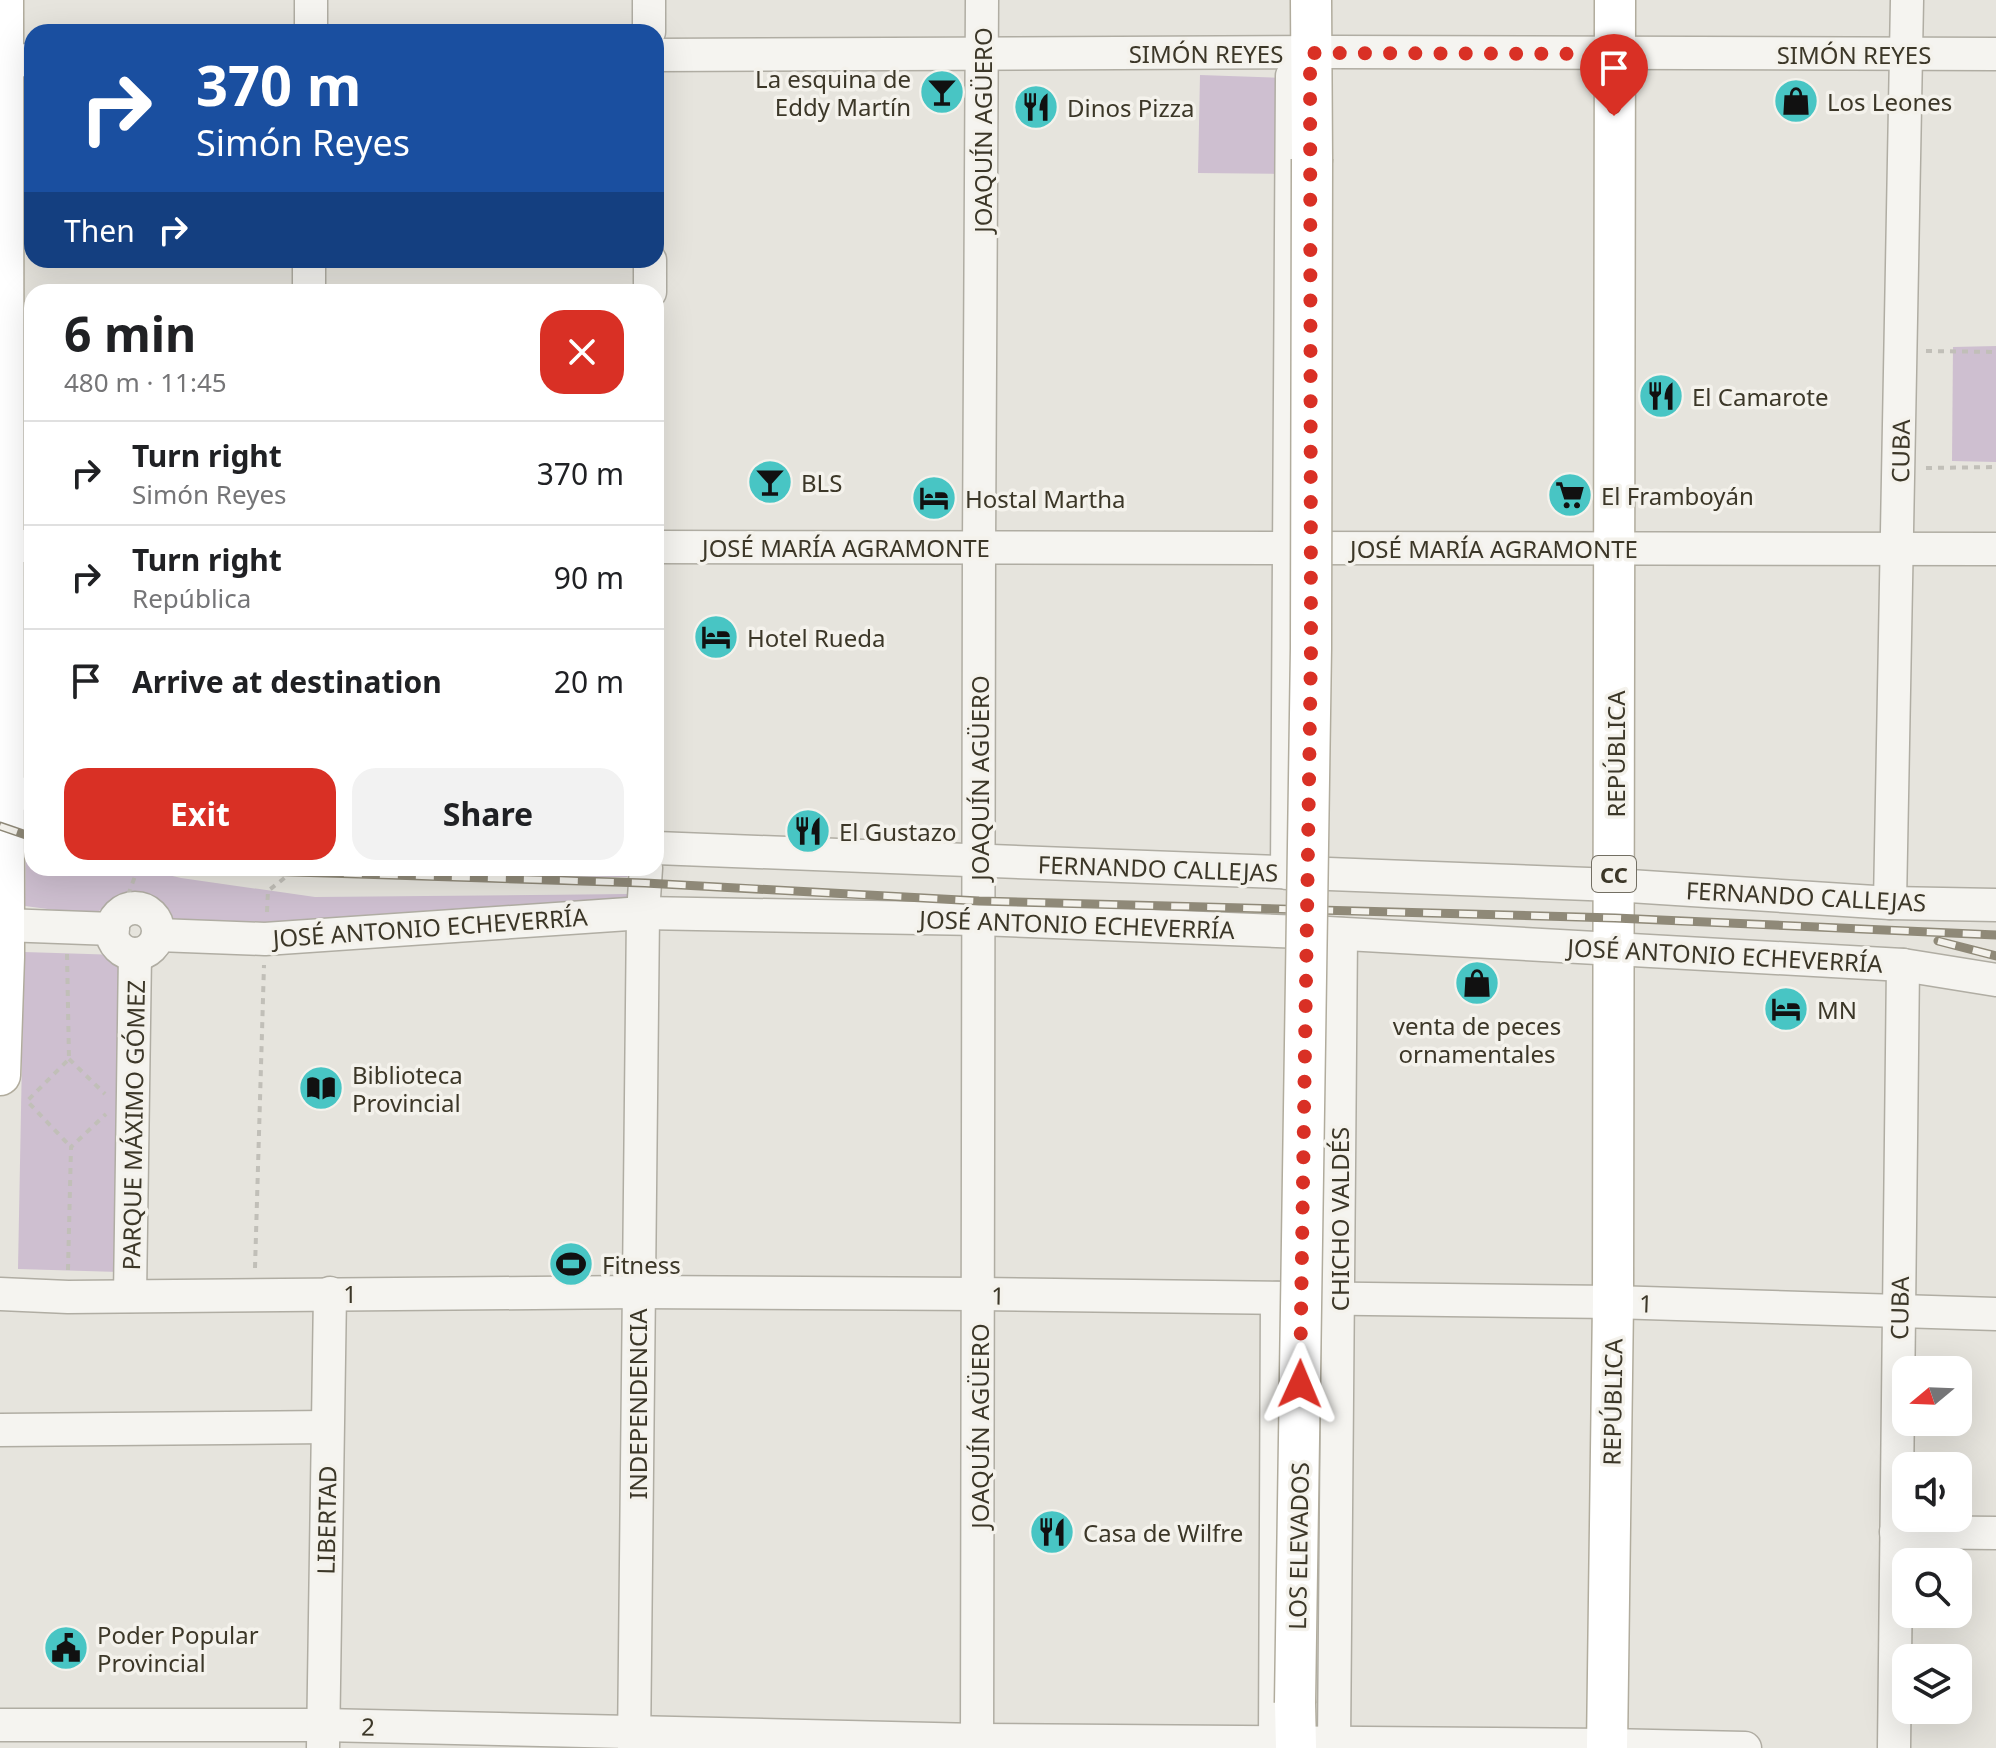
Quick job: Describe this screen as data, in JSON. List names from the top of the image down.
{
  "streets": {
    "main road": ["REPÚBLICA", "CC", "LOS ELEVADOS"],
    "street": [
      "SIMÓN REYES",
      "JOAQUÍN AGÜERO",
      "CUBA",
      "JOSÉ MARÍA AGRAMONTE",
      "FERNANDO CALLEJAS",
      "JOSÉ ANTONIO ECHEVERRÍA",
      "PARQUE MÁXIMO GÓMEZ",
      "CHICHO VALDÉS",
      "1",
      "INDEPENDENCIA",
      "LIBERTAD",
      "2"
    ]
  },
  "crossings": [
    ["SIMÓN REYES", "JOAQUÍN AGÜERO"],
    ["SIMÓN REYES", "CUBA"],
    ["SIMÓN REYES", "REPÚBLICA"],
    ["SIMÓN REYES", "LOS ELEVADOS"],
    ["JOAQUÍN AGÜERO", "JOSÉ MARÍA AGRAMONTE"],
    ["JOAQUÍN AGÜERO", "FERNANDO CALLEJAS"],
    ["JOAQUÍN AGÜERO", "JOSÉ ANTONIO ECHEVERRÍA"],
    ["JOAQUÍN AGÜERO", "1"],
    ["JOAQUÍN AGÜERO", "2"],
    ["CUBA", "JOSÉ MARÍA AGRAMONTE"],
    ["CUBA", "FERNANDO CALLEJAS"],
    ["CUBA", "JOSÉ ANTONIO ECHEVERRÍA"],
    ["CUBA", "1"],
    ["JOSÉ MARÍA AGRAMONTE", "REPÚBLICA"],
    ["REPÚBLICA", "FERNANDO CALLEJAS"],
    ["REPÚBLICA", "JOSÉ ANTONIO ECHEVERRÍA"],
    ["REPÚBLICA", "1"],
    ["REPÚBLICA", "2"],
    ["JOSÉ ANTONIO ECHEVERRÍA", "PARQUE MÁXIMO GÓMEZ"],
    ["JOSÉ ANTONIO ECHEVERRÍA", "CHICHO VALDÉS"],
    ["JOSÉ ANTONIO ECHEVERRÍA", "INDEPENDENCIA"],
    ["PARQUE MÁXIMO GÓMEZ", "1"],
    ["CHICHO VALDÉS", "1"],
    ["CHICHO VALDÉS", "LOS ELEVADOS"],
    ["CHICHO VALDÉS", "2"],
    ["1", "INDEPENDENCIA"],
    ["1", "LIBERTAD"],
    ["INDEPENDENCIA", "2"],
    ["LIBERTAD", "2"],
    ["LOS ELEVADOS", "2"]
  ],
  "places": {
    "bar": ["La esquina de Eddy Martín", "BLS"],
    "shop": ["Los Leones", "venta de peces ornamentales"],
    "restaurant": [
      "Dinos Pizza",
      "El Camarote",
      "El Gustazo",
      "Casa de Wilfre"
    ],
    "supermarket": ["El Framboyán"],
    "hotel": ["Hostal Martha", "Hotel Rueda", "MN"],
    "library": ["Biblioteca Provincial"],
    "sports": ["Fitness"],
    "public building": ["Poder Popular Provincial"]
  },
  "north": "left",
  "page": {
    "turn": ["370 m", "Simón Reyes"],
    "then": "Then",
    "heading": ["6 min", "480 m · 11:45"],
    "list": [
      {
        "name": "Turn right",
        "note": "Simón Reyes",
        "value": "370 m"
      },
      {
        "name": "Turn right",
        "note": "República",
        "value": "90 m"
      },
      {
        "name": "Arrive at destination",
        "value": "20 m"
      }
    ],
    "buttons": ["Exit", "Share"]
  }
}
